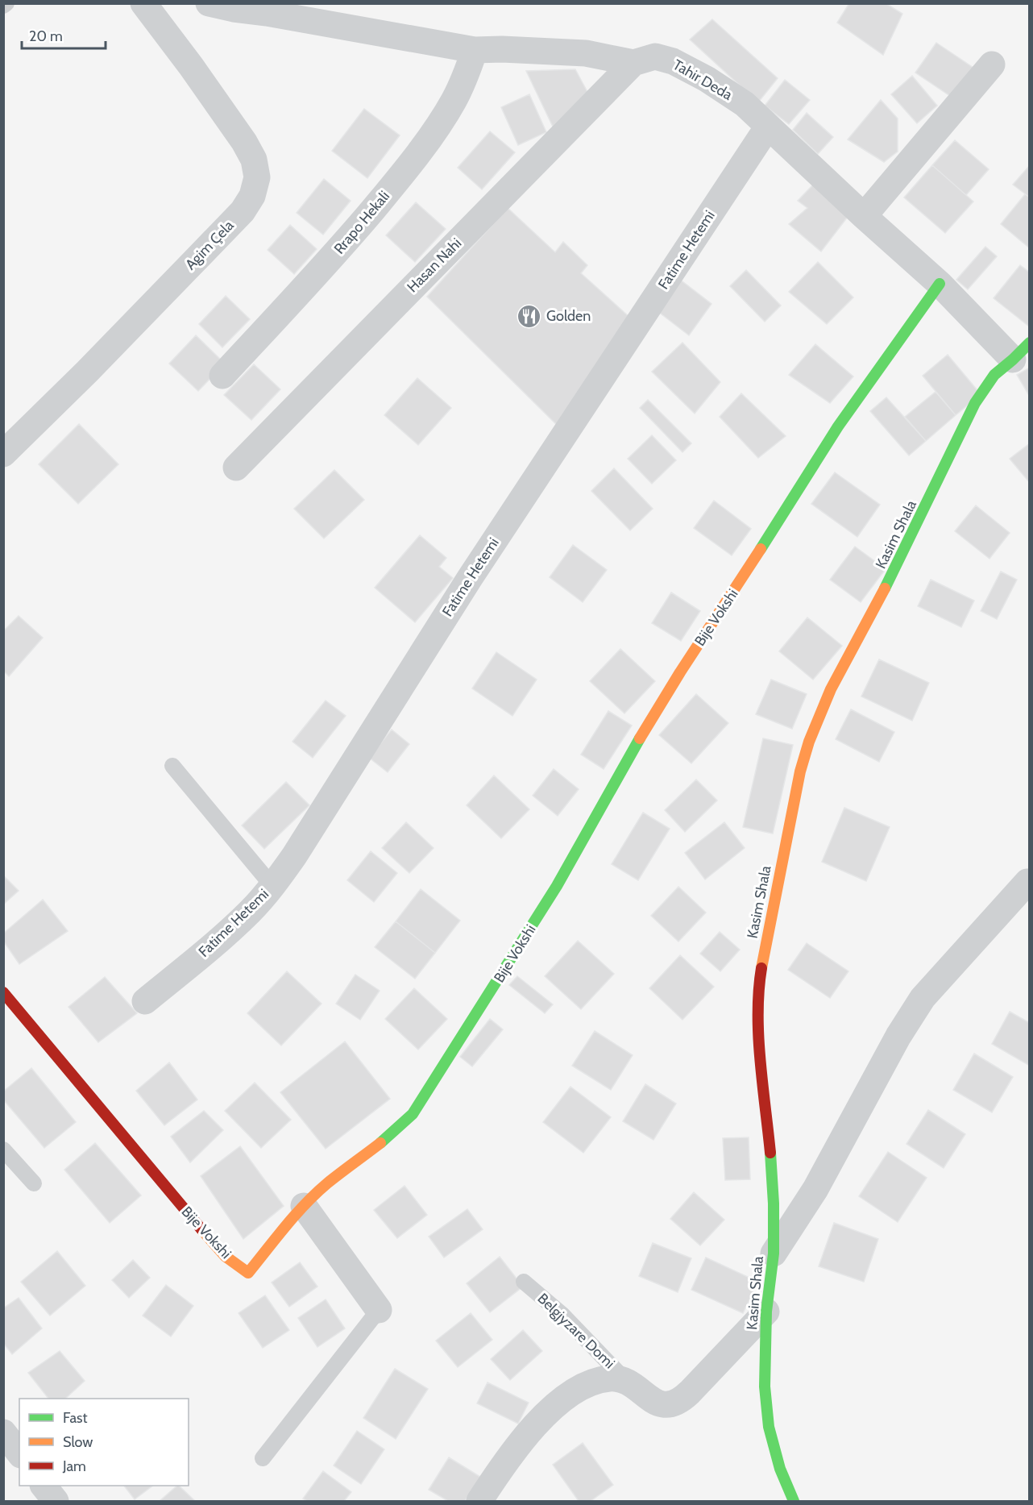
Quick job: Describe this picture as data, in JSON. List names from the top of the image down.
{
  "streets": {
    "street": [
      "Tahir Deda",
      "Rrapo Hekali",
      "Agim Çela",
      "Fatime Hetemi",
      "Hasan Nahi",
      "Kasim Shala",
      "Bije Vokshi",
      "Belgjyzare Domi"
    ]
  },
  "crossings": [
    ["Tahir Deda", "Rrapo Hekali"],
    ["Tahir Deda", "Fatime Hetemi"],
    ["Tahir Deda", "Hasan Nahi"],
    ["Tahir Deda", "Kasim Shala"],
    ["Tahir Deda", "Bije Vokshi"],
    ["Kasim Shala", "Belgjyzare Domi"]
  ],
  "places": {
    "restaurant": ["Golden"]
  },
  "legend": ["Fast", "Slow", "Jam"],
  "scale_bar": "20 m"
}
